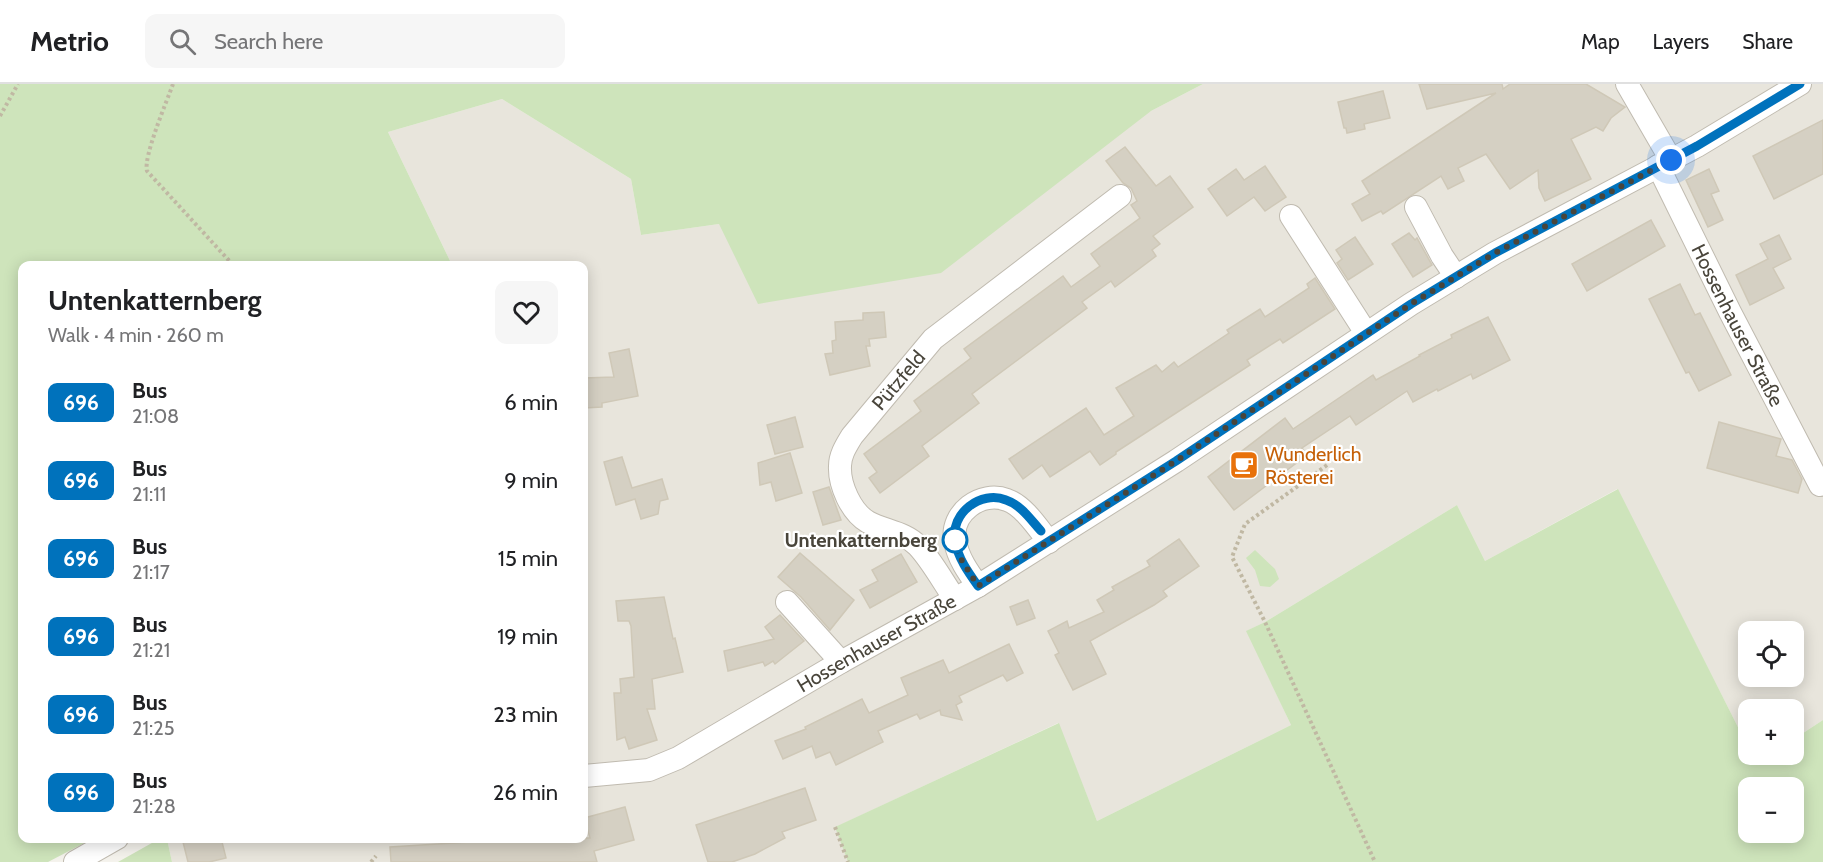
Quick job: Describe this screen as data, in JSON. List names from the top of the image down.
{
  "streets": {
    "street": ["Hossenhauser Straße", "Pützfeld"]
  },
  "crossings": [
    ["Hossenhauser Straße", "Pützfeld"]
  ],
  "places": {
    "cafe": ["Wunderlich Rösterei"],
    "other": ["Untenkatternberg"]
  },
  "lines": ["bus line 696"],
  "page": {
    "header": "Metrio",
    "search": "Search here",
    "nav": ["Map", "Layers", "Share"],
    "heading": ["Untenkatternberg", "Walk · 4 min · 260 m"],
    "list": [
      {
        "mark": "696",
        "name": "Bus",
        "note": "21:08",
        "value": "6 min"
      },
      {
        "mark": "696",
        "name": "Bus",
        "note": "21:11",
        "value": "9 min"
      },
      {
        "mark": "696",
        "name": "Bus",
        "note": "21:17",
        "value": "15 min"
      },
      {
        "mark": "696",
        "name": "Bus",
        "note": "21:21",
        "value": "19 min"
      },
      {
        "mark": "696",
        "name": "Bus",
        "note": "21:25",
        "value": "23 min"
      },
      {
        "mark": "696",
        "name": "Bus",
        "note": "21:28",
        "value": "26 min"
      }
    ],
    "map_buttons": ["+", "−"]
  }
}
